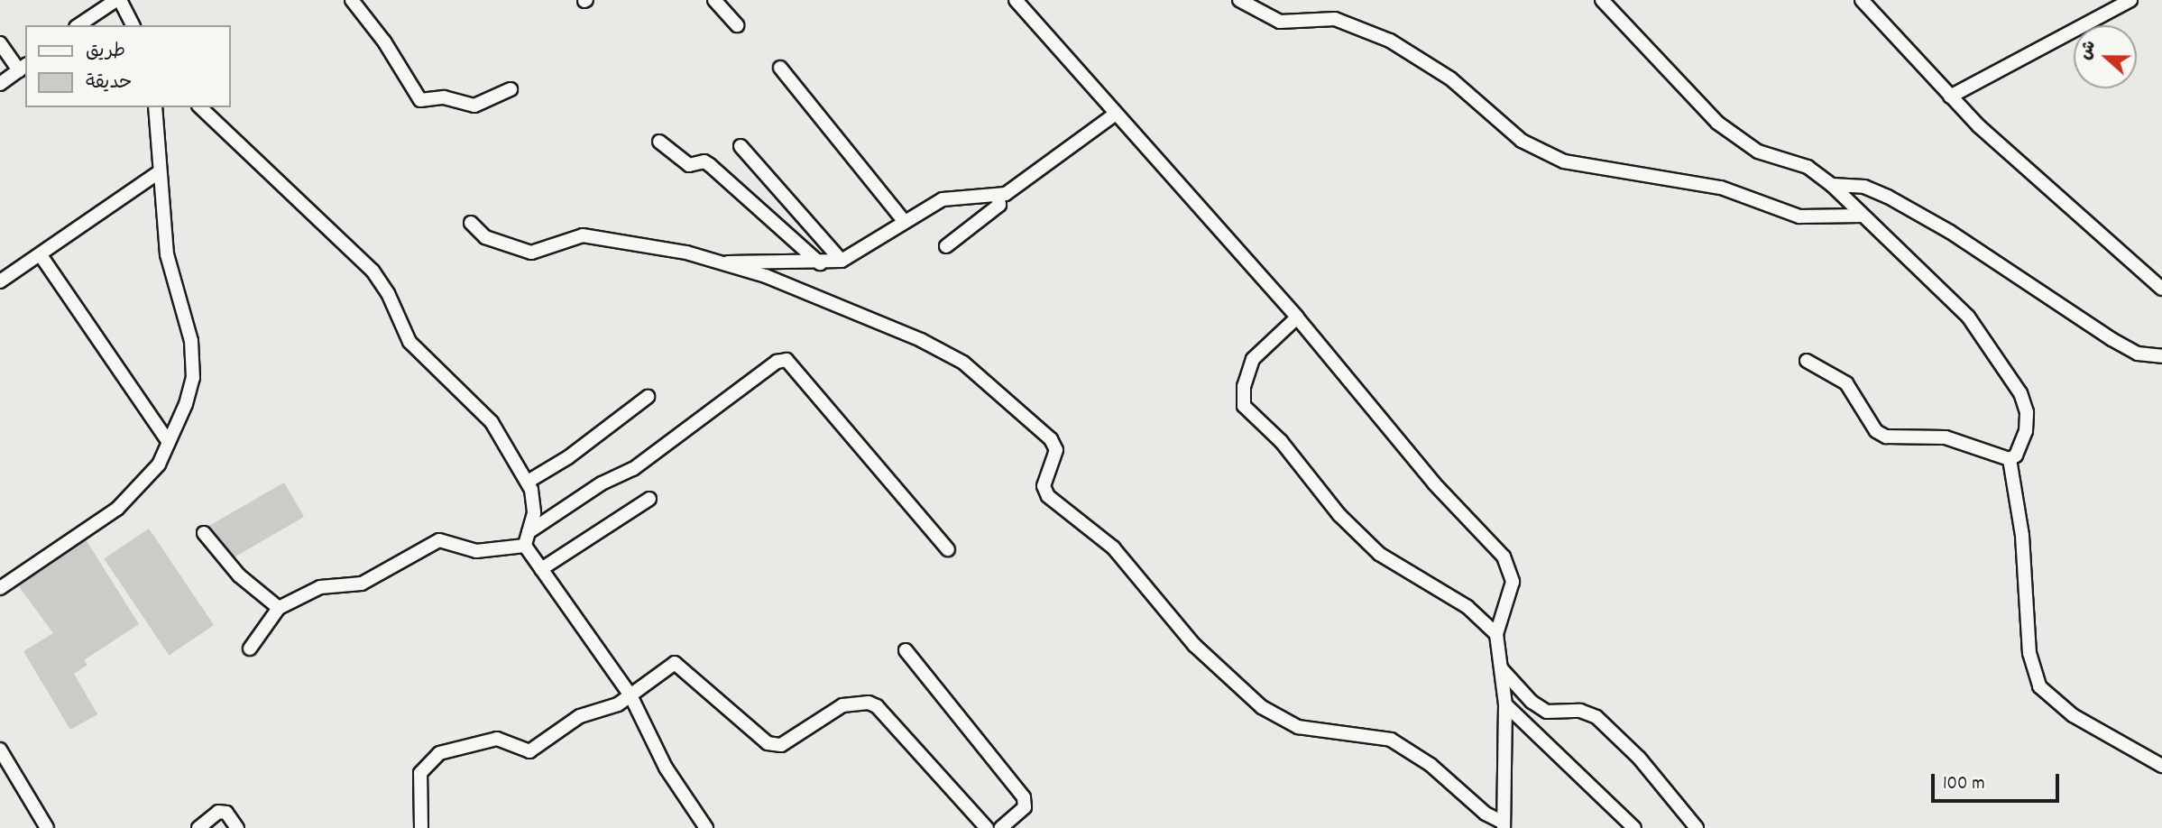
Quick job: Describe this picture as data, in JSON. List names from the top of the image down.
{
  "legend": ["طريق", "حديقة"],
  "scale_bar": "100 m",
  "north": "left"
}
